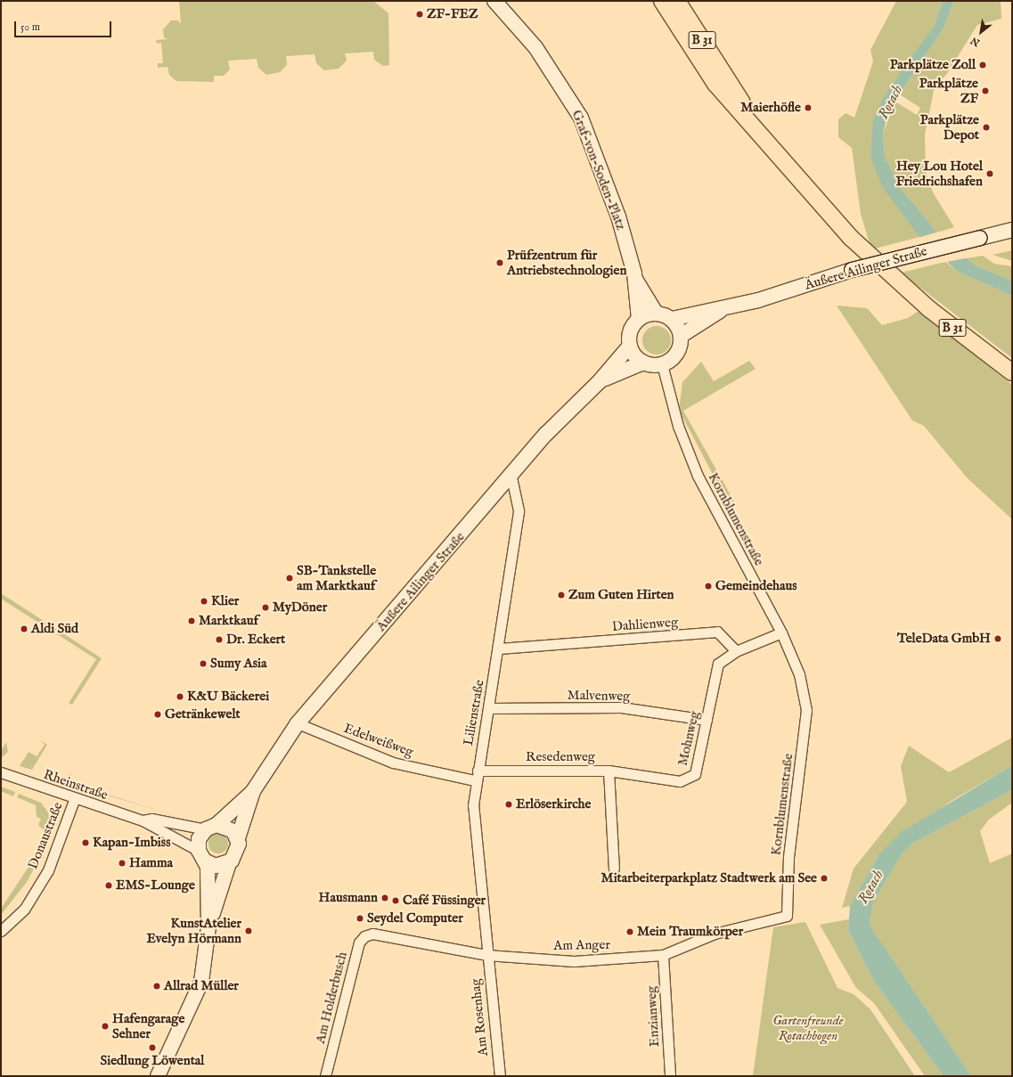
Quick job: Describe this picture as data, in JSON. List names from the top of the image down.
{
  "streets": {
    "main road": ["B 31", "Graf-von-Soden-Platz", "Äußere Ailinger Straße"],
    "street": [
      "Kornblumenstraße",
      "Dahlienweg",
      "Malvenweg",
      "Lilienstraße",
      "Mohnweg",
      "Edelweißweg",
      "Resedenweg",
      "Rheinstraße",
      "Donaustraße",
      "Am Anger",
      "Am Holderbusch",
      "Enzianweg",
      "Am Rosenhag"
    ]
  },
  "crossings": [
    ["Graf-von-Soden-Platz", "Äußere Ailinger Straße"],
    ["Graf-von-Soden-Platz", "Kornblumenstraße"],
    ["Äußere Ailinger Straße", "Kornblumenstraße"],
    ["Äußere Ailinger Straße", "Lilienstraße"],
    ["Äußere Ailinger Straße", "Edelweißweg"],
    ["Äußere Ailinger Straße", "Rheinstraße"],
    ["Kornblumenstraße", "Am Anger"],
    ["Dahlienweg", "Lilienstraße"],
    ["Dahlienweg", "Mohnweg"],
    ["Malvenweg", "Lilienstraße"],
    ["Malvenweg", "Mohnweg"],
    ["Lilienstraße", "Edelweißweg"],
    ["Lilienstraße", "Resedenweg"],
    ["Lilienstraße", "Am Anger"],
    ["Lilienstraße", "Am Rosenhag"],
    ["Mohnweg", "Resedenweg"],
    ["Rheinstraße", "Donaustraße"],
    ["Am Anger", "Am Holderbusch"],
    ["Am Anger", "Enzianweg"],
    ["Am Anger", "Am Rosenhag"]
  ],
  "water": ["Rotach"],
  "parks": ["Gartenfreunde Rotachbogen"],
  "places": [
    "ZF-FEZ",
    "Parkplätze Zoll",
    "Parkplätze ZF",
    "Maierhöfle",
    "Parkplätze Depot",
    "Hey Lou Hotel Friedrichshafen",
    "Prüfzentrum für Antriebstechnologien",
    "SB-Tankstelle am Marktkauf",
    "Gemeindehaus",
    "Zum Guten Hirten",
    "Klier",
    "MyDöner",
    "Marktkauf",
    "Aldi Süd",
    "TeleData GmbH",
    "Dr. Eckert",
    "Sumy Asia",
    "K&U Bäckerei",
    "Getränkewelt",
    "Erlöserkirche",
    "Kapan-Imbiss",
    "Hamma",
    "Mitarbeiterparkplatz Stadtwerk am See",
    "EMS-Lounge",
    "Hausmann",
    "Café Füssinger",
    "Seydel Computer",
    "KunstAtelier Evelyn Hörmann",
    "Mein Traumkörper",
    "Allrad Müller",
    "Hafengarage Sehner",
    "Siedlung Löwental"
  ],
  "scale_bar": "50 m",
  "north": "bottom left"
}
